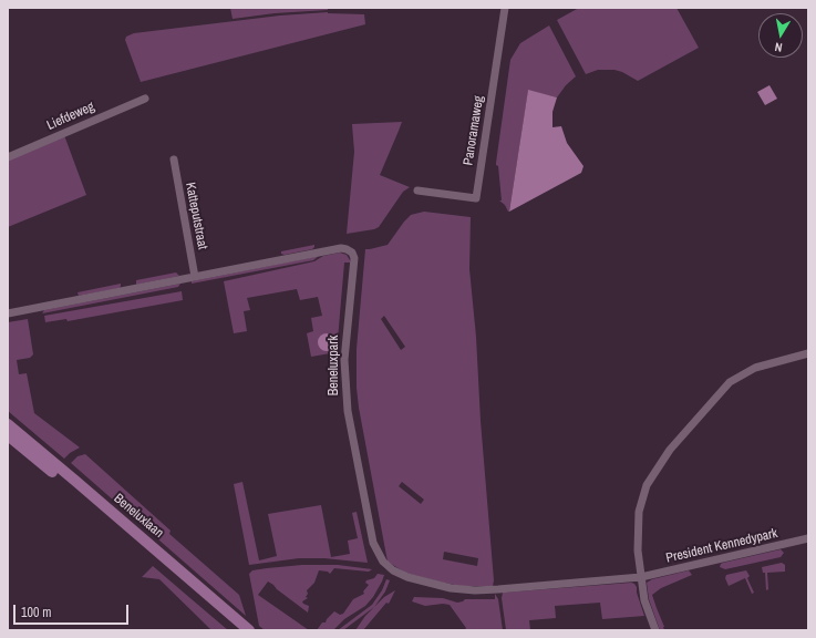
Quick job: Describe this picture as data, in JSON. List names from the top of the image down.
{
  "streets": {
    "main road": ["Beneluxlaan"],
    "street": [
      "Liefdeweg",
      "Panoramaweg",
      "Katteputstraat",
      "Beneluxpark",
      "President Kennedypark"
    ]
  },
  "crossings": [
    ["Katteputstraat", "Beneluxpark"],
    ["Beneluxpark", "President Kennedypark"]
  ],
  "scale_bar": "100 m",
  "north": "bottom"
}
